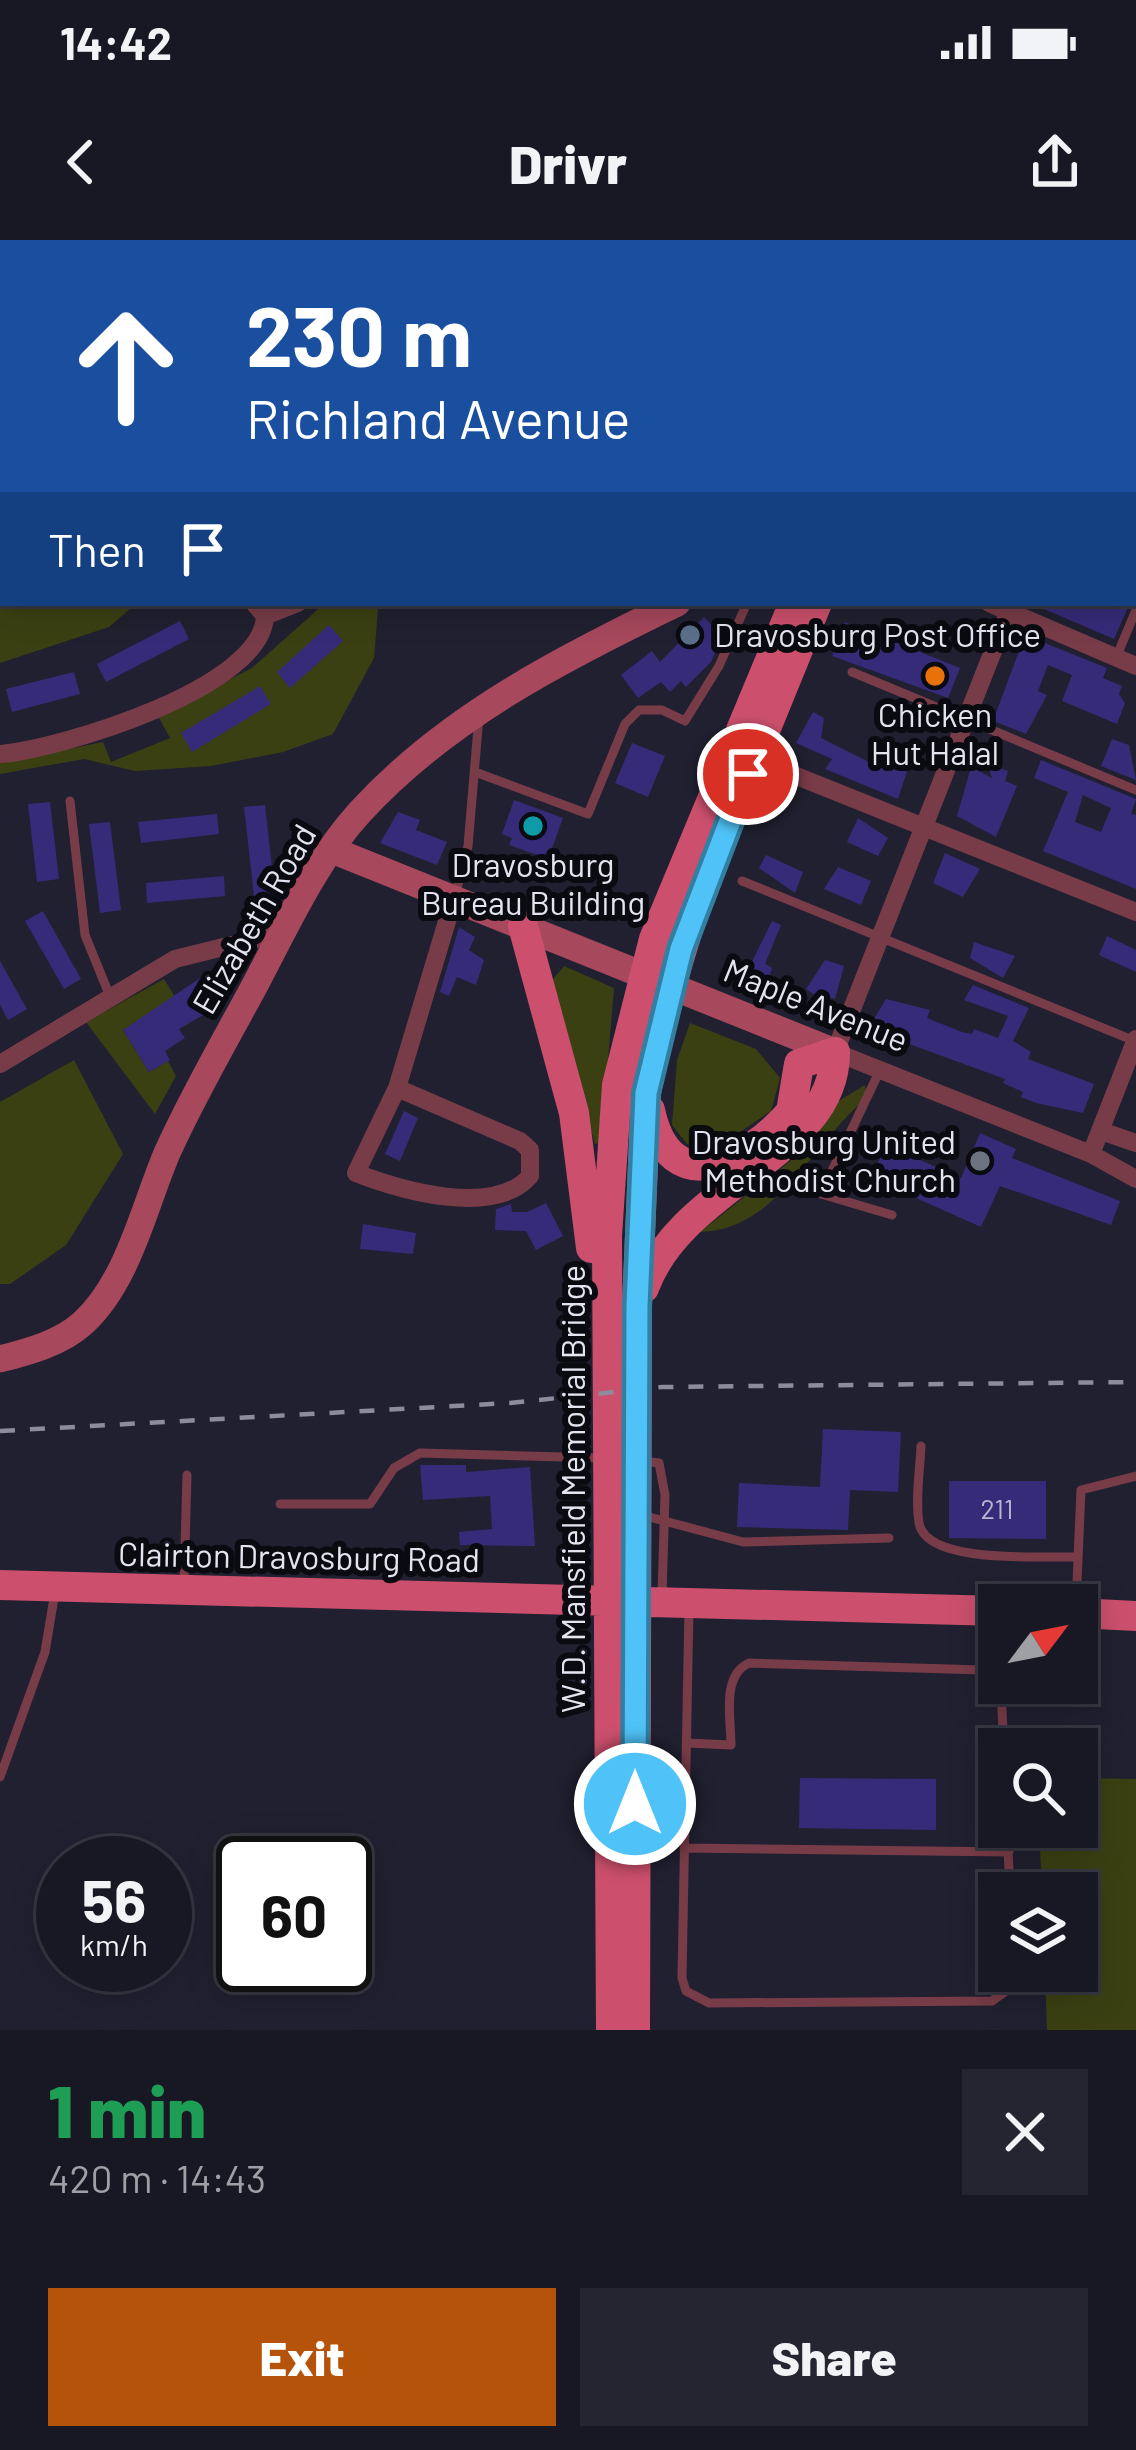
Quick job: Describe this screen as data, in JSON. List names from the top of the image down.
{
  "streets": {
    "main road": [
      "Elizabeth Road",
      "Maple Avenue",
      "W.D. Mansfield Memorial Bridge",
      "Clairton Dravosburg Road"
    ]
  },
  "crossings": [
    ["Elizabeth Road", "Maple Avenue"],
    ["W.D. Mansfield Memorial Bridge", "Clairton Dravosburg Road"]
  ],
  "places": [
    "Dravosburg Post Office",
    "Chicken Hut Halal",
    "Dravosburg Bureau Building",
    "Dravosburg United Methodist Church"
  ],
  "house_numbers": ["211"],
  "north": "top right",
  "page": {
    "status": "14:42",
    "header": "Drivr",
    "turn": ["230 m", "Richland Avenue"],
    "then": "Then",
    "speed": "56 km/h",
    "limit": "60",
    "heading": ["1 min", "420 m · 14:43"],
    "buttons": ["Exit", "Share"]
  }
}
